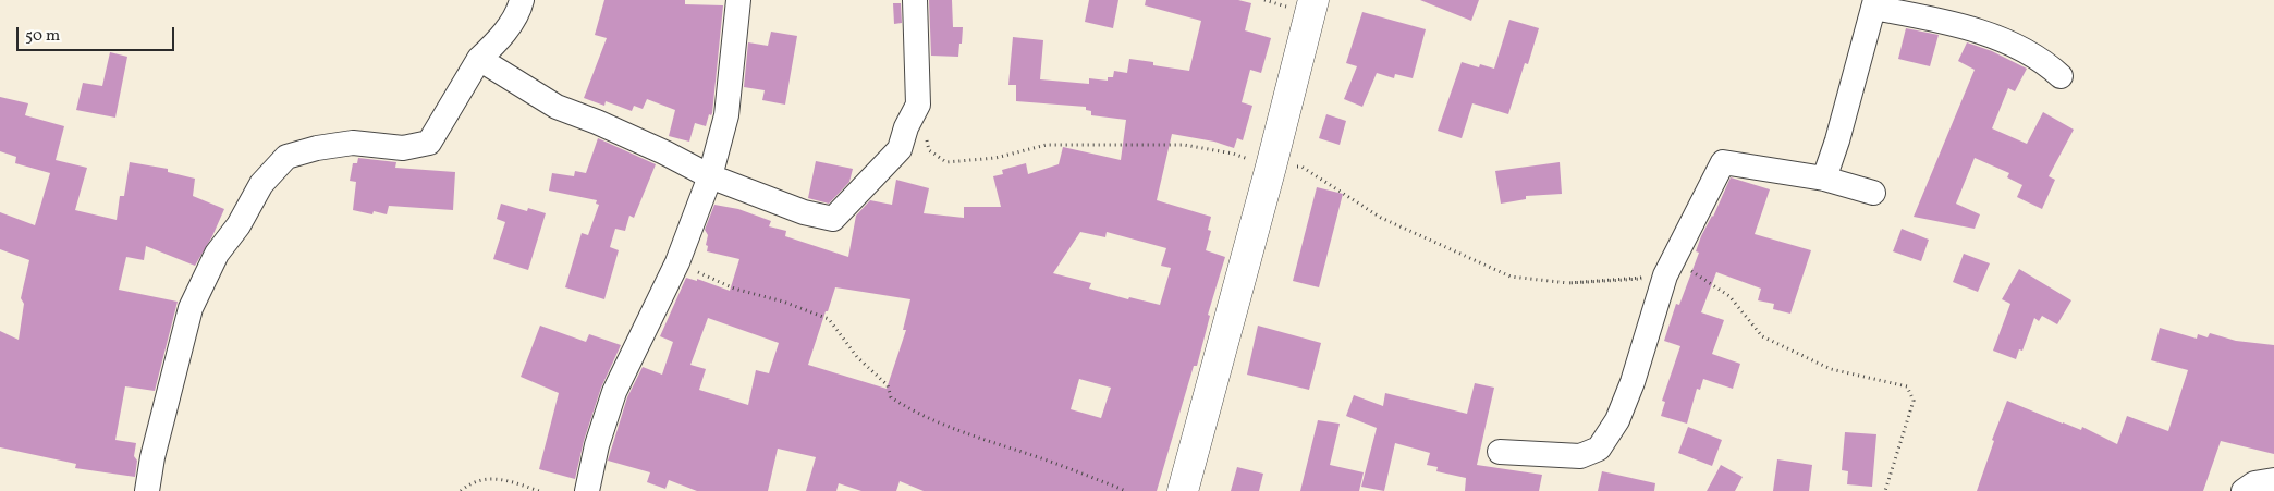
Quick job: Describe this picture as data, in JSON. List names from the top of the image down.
{
  "scale_bar": "50 m"
}
